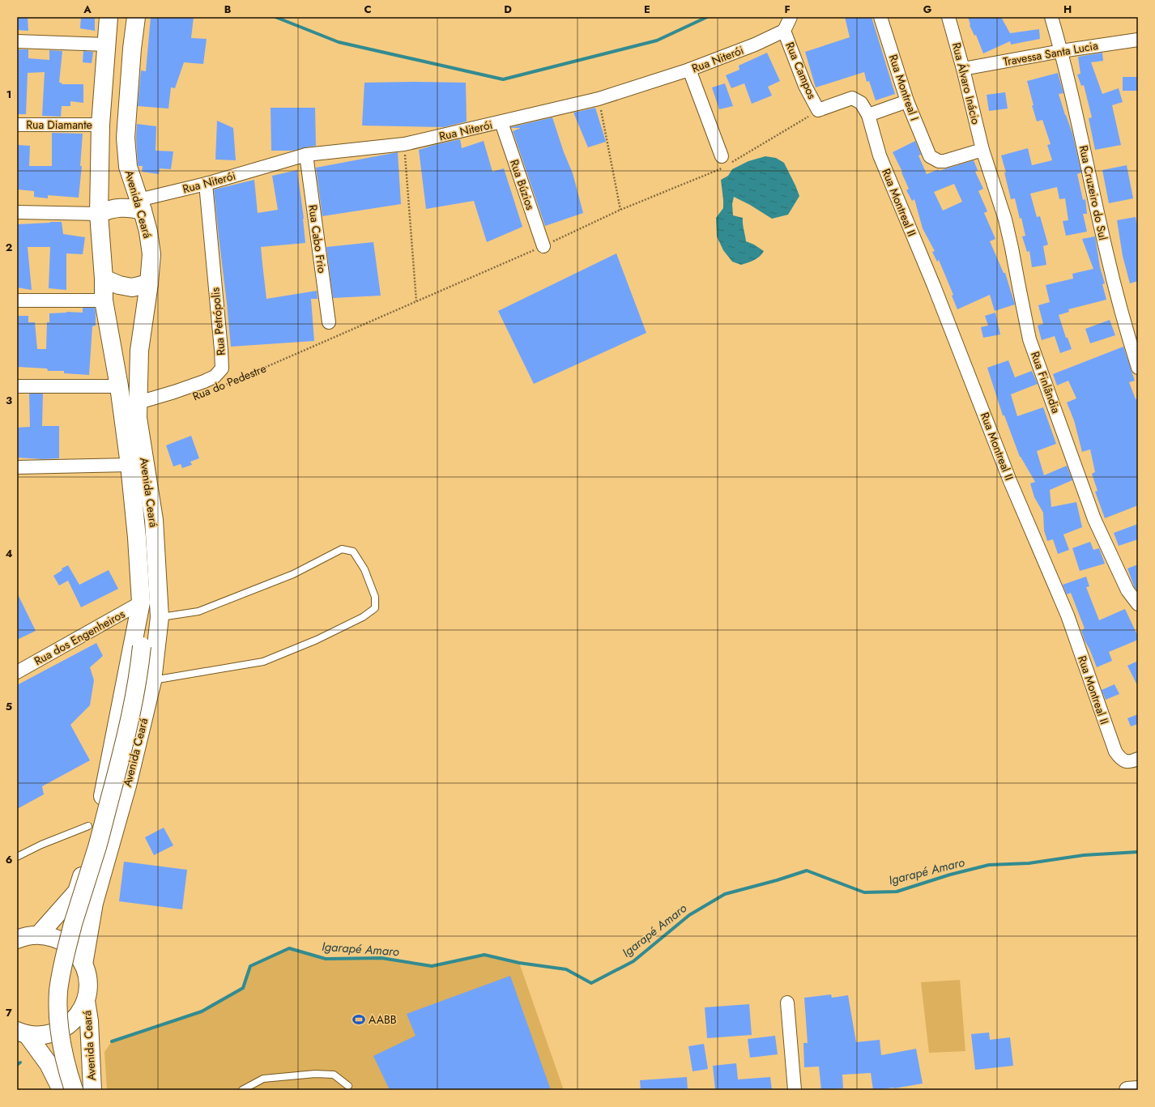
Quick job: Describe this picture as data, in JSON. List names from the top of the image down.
{
  "streets": {
    "main road": ["Avenida Ceará"],
    "street": [
      "Travessa Santa Lucia",
      "Rua Niterói",
      "Rua Campos",
      "Rua Álvaro Inácio",
      "Rua Montreal I",
      "Rua Diamante",
      "Rua Búzios",
      "Rua Cruzeiro do Sul",
      "Rua Montreal II",
      "Rua Cabo Frio",
      "Rua Petrópolis",
      "Rua Finlândia",
      "Rua dos Engenheiros"
    ],
    "path": ["Rua do Pedestre"]
  },
  "crossings": [
    ["Travessa Santa Lucia", "Rua Álvaro Inácio"],
    ["Travessa Santa Lucia", "Rua Cruzeiro do Sul"],
    ["Rua Niterói", "Rua Campos"],
    ["Rua Niterói", "Rua Búzios"],
    ["Rua Niterói", "Avenida Ceará"],
    ["Rua Niterói", "Rua Cabo Frio"],
    ["Rua Niterói", "Rua Petrópolis"],
    ["Rua Campos", "Rua do Pedestre"],
    ["Rua Álvaro Inácio", "Rua Montreal I"],
    ["Rua Álvaro Inácio", "Rua Finlândia"],
    ["Rua Montreal I", "Rua Finlândia"],
    ["Rua Diamante", "Avenida Ceará"],
    ["Rua Búzios", "Rua do Pedestre"],
    ["Avenida Ceará", "Rua Petrópolis"],
    ["Avenida Ceará", "Rua dos Engenheiros"]
  ],
  "water": ["Igarapé Amaro"],
  "places": {
    "sports": ["AABB"]
  },
  "grid": {
    "columns": [
      "A",
      "B",
      "C",
      "D",
      "E",
      "F",
      "G",
      "H"
    ],
    "rows": [
      "1",
      "2",
      "3",
      "4",
      "5",
      "6",
      "7"
    ]
  }
}
